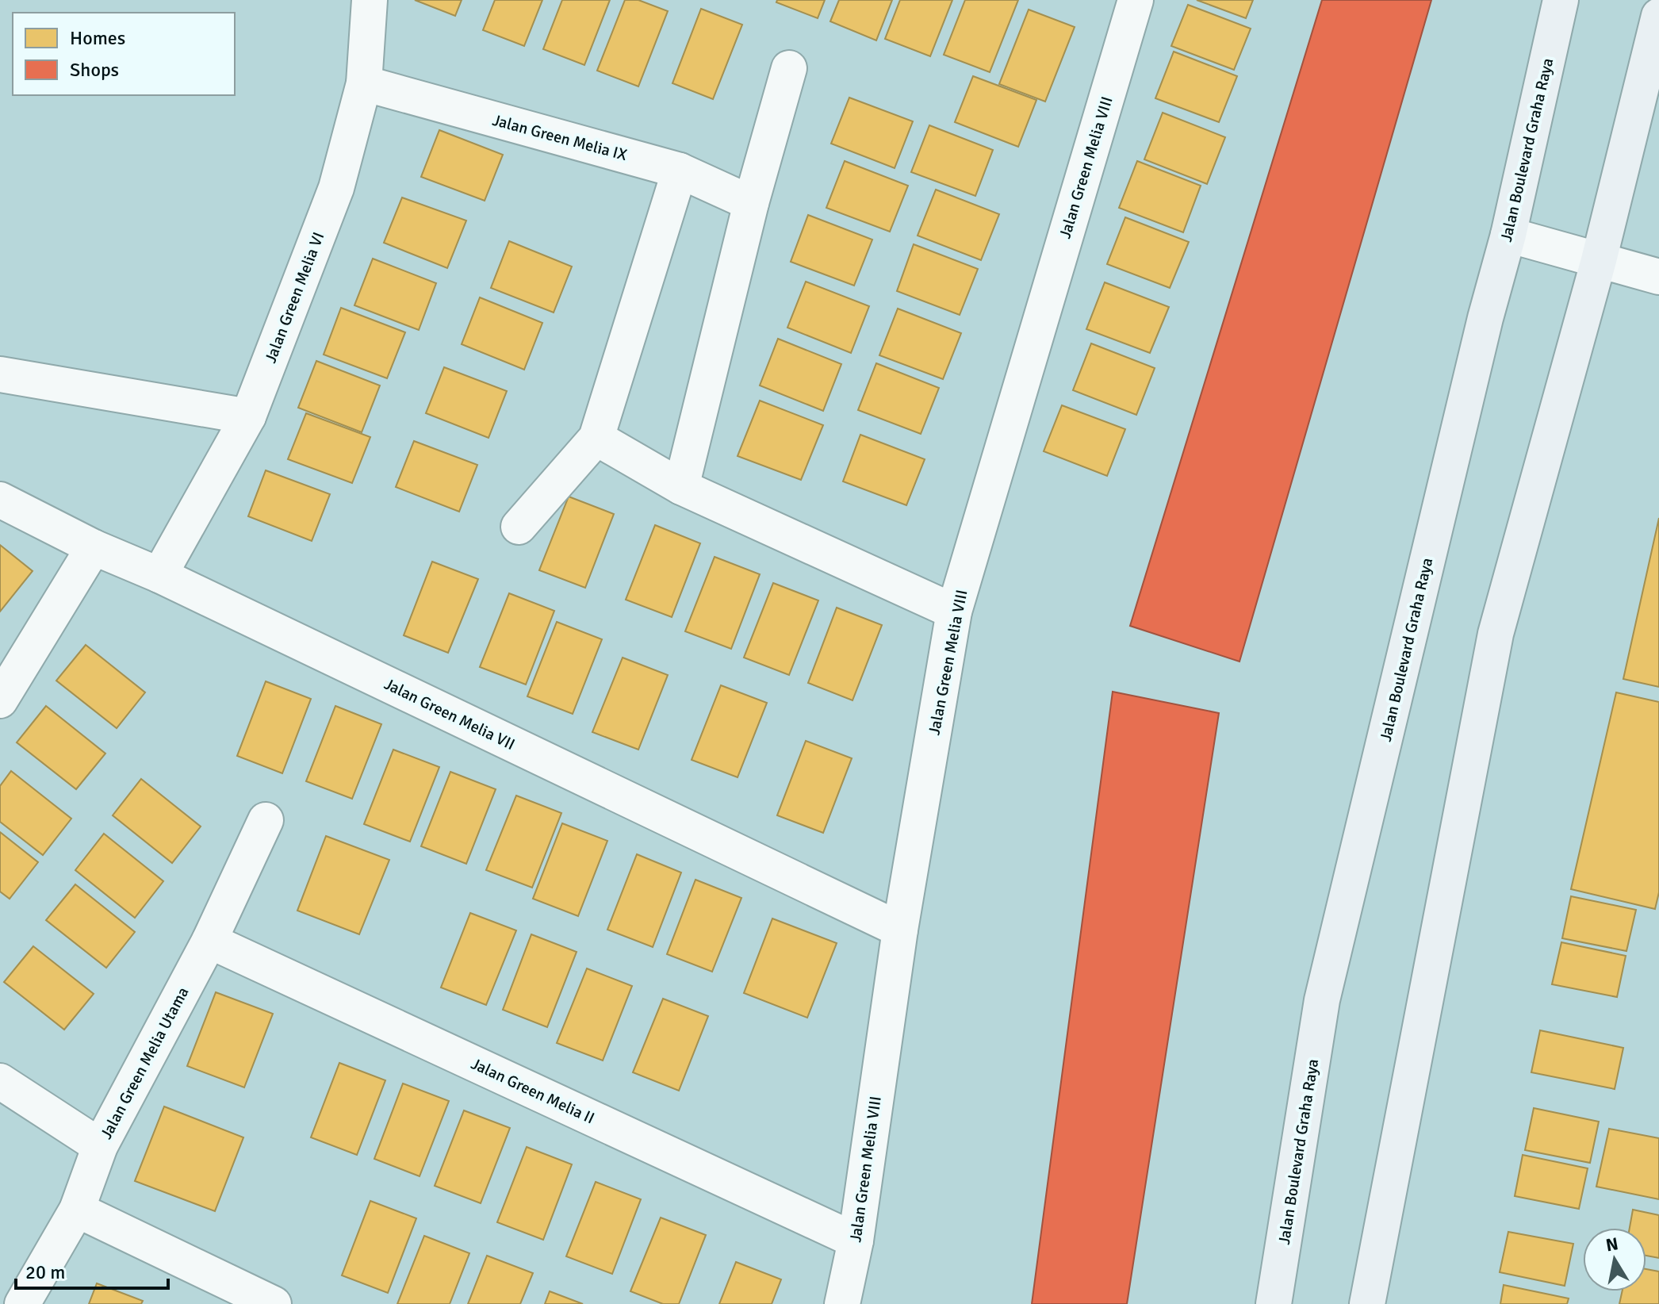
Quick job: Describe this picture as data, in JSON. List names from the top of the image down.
{
  "streets": {
    "main road": ["Jalan Boulevard Graha Raya"],
    "street": [
      "Jalan Green Melia IX",
      "Jalan Green Melia VIII",
      "Jalan Green Melia VI",
      "Jalan Green Melia VII",
      "Jalan Green Melia Utama",
      "Jalan Green Melia II"
    ]
  },
  "crossings": [
    ["Jalan Green Melia IX", "Jalan Green Melia VI"],
    ["Jalan Green Melia VIII", "Jalan Green Melia VII"],
    ["Jalan Green Melia VIII", "Jalan Green Melia II"],
    ["Jalan Green Melia VI", "Jalan Green Melia VII"],
    ["Jalan Green Melia Utama", "Jalan Green Melia II"]
  ],
  "legend": ["Homes", "Shops"],
  "scale_bar": "20 m",
  "north": "top"
}
